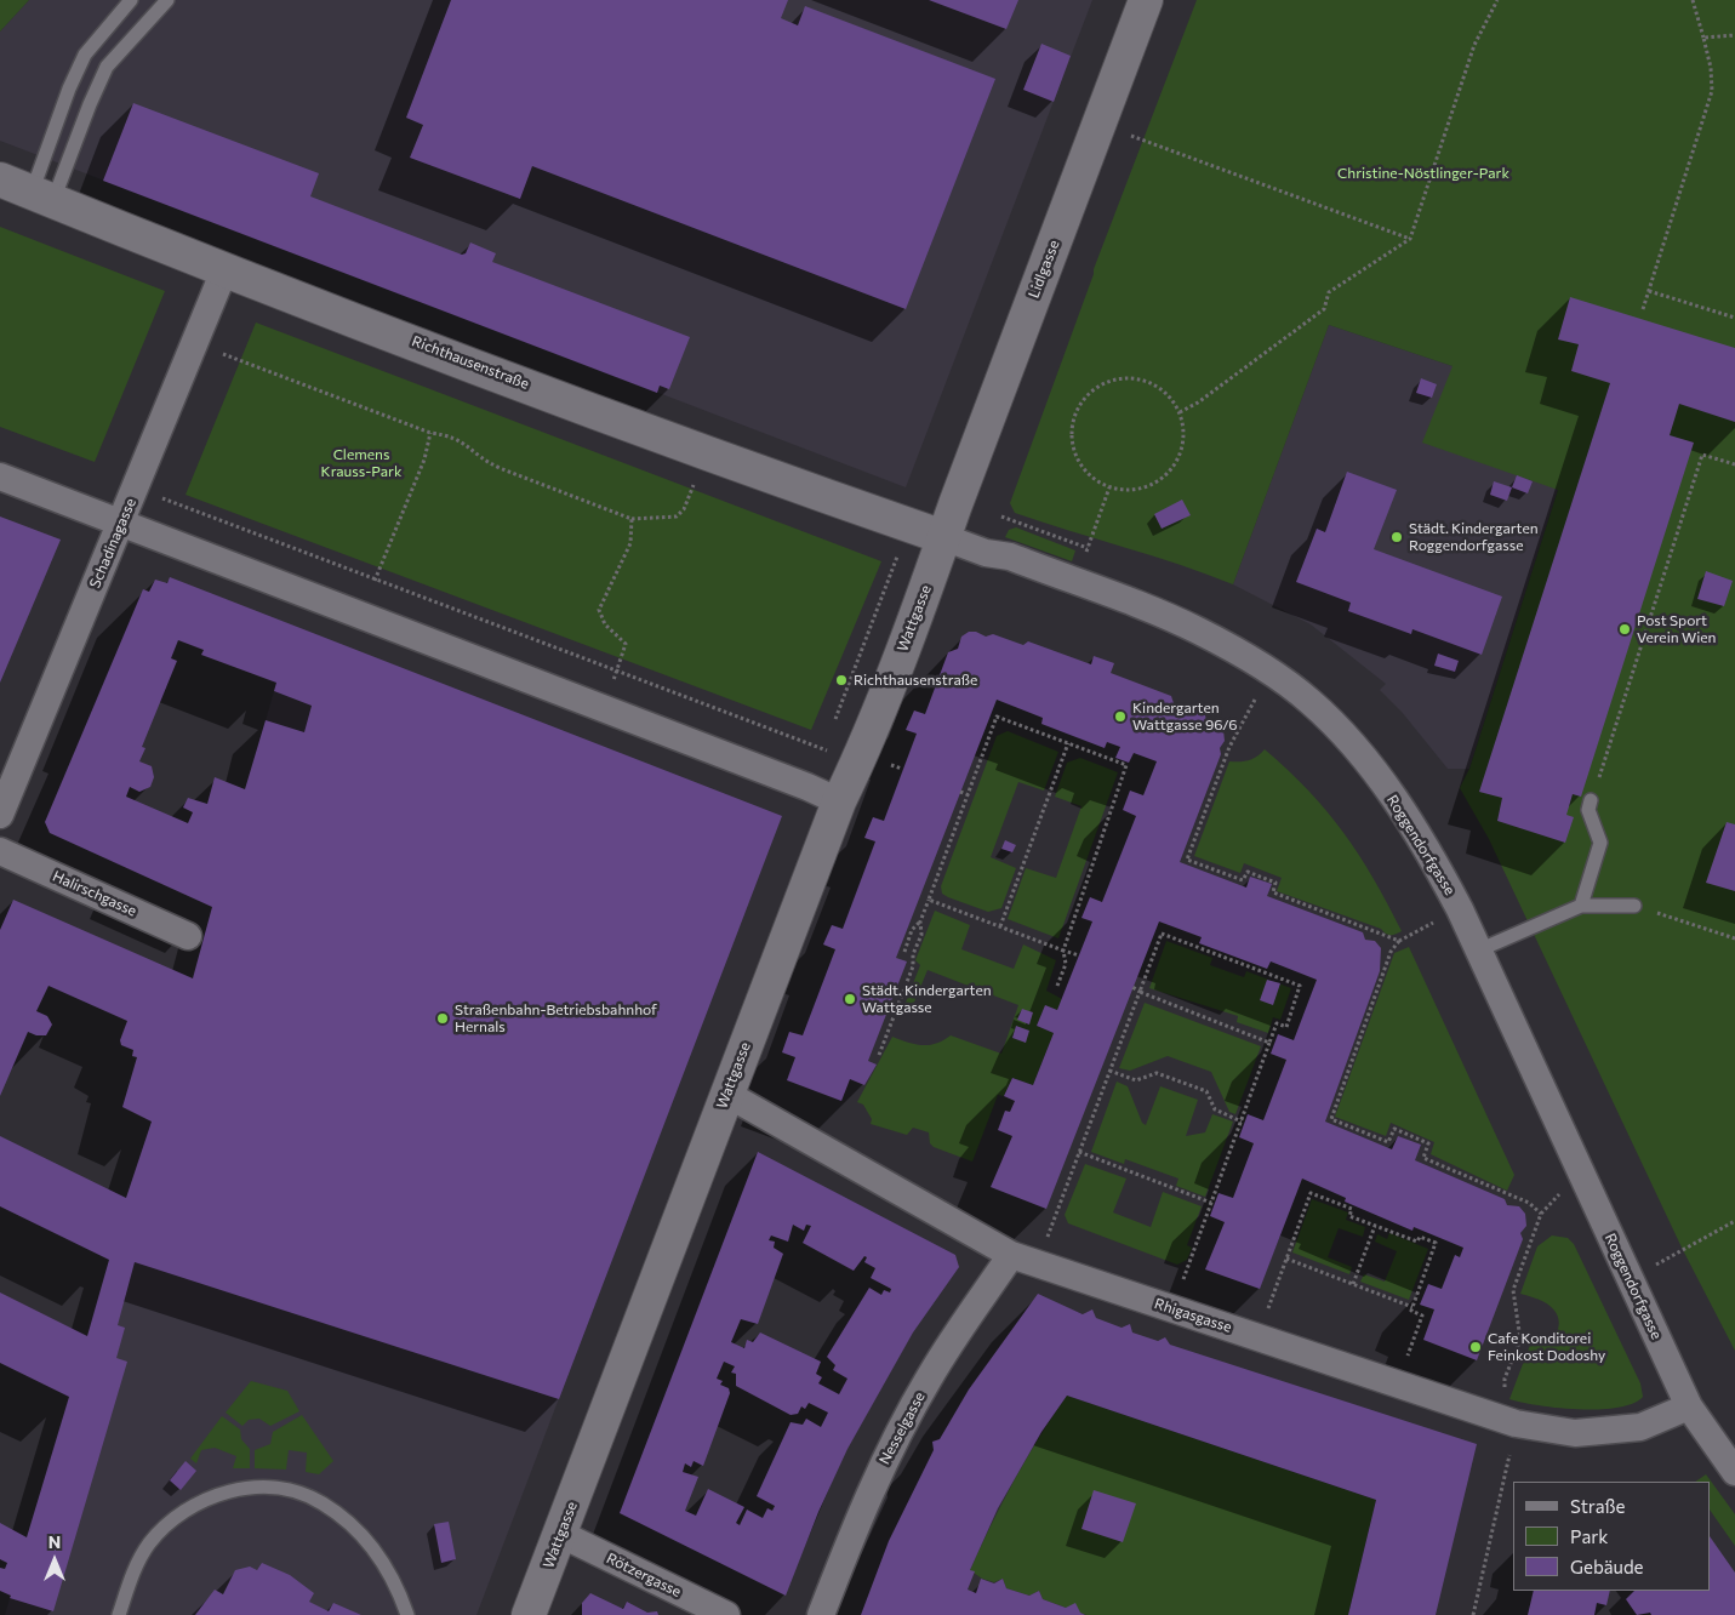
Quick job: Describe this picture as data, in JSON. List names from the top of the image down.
{
  "streets": {
    "main road": ["Lidlgasse", "Richthausenstraße", "Wattgasse"],
    "street": [
      "Schadinagasse",
      "Roggendorfgasse",
      "Halirschgasse",
      "Rhigasgasse",
      "Nesselgasse",
      "Rötzergasse"
    ]
  },
  "crossings": [
    ["Lidlgasse", "Richthausenstraße"],
    ["Lidlgasse", "Wattgasse"],
    ["Lidlgasse", "Roggendorfgasse"],
    ["Richthausenstraße", "Schadinagasse"],
    ["Richthausenstraße", "Wattgasse"],
    ["Richthausenstraße", "Roggendorfgasse"],
    ["Wattgasse", "Roggendorfgasse"],
    ["Wattgasse", "Rhigasgasse"],
    ["Wattgasse", "Rötzergasse"],
    ["Roggendorfgasse", "Rhigasgasse"],
    ["Rhigasgasse", "Nesselgasse"]
  ],
  "parks": ["Christine-Nöstlinger-Park", "Clemens Krauss-Park"],
  "places": [
    "Städt. Kindergarten Roggendorfgasse",
    "Post Sport Verein Wien",
    "Richthausenstraße",
    "Kindergarten Wattgasse 96/6",
    "Städt. Kindergarten Wattgasse",
    "Straßenbahn-Betriebsbahnhof Hernals",
    "Cafe Konditorei Feinkost Dodoshy"
  ],
  "legend": ["Straße", "Park", "Gebäude"],
  "north": "top"
}
